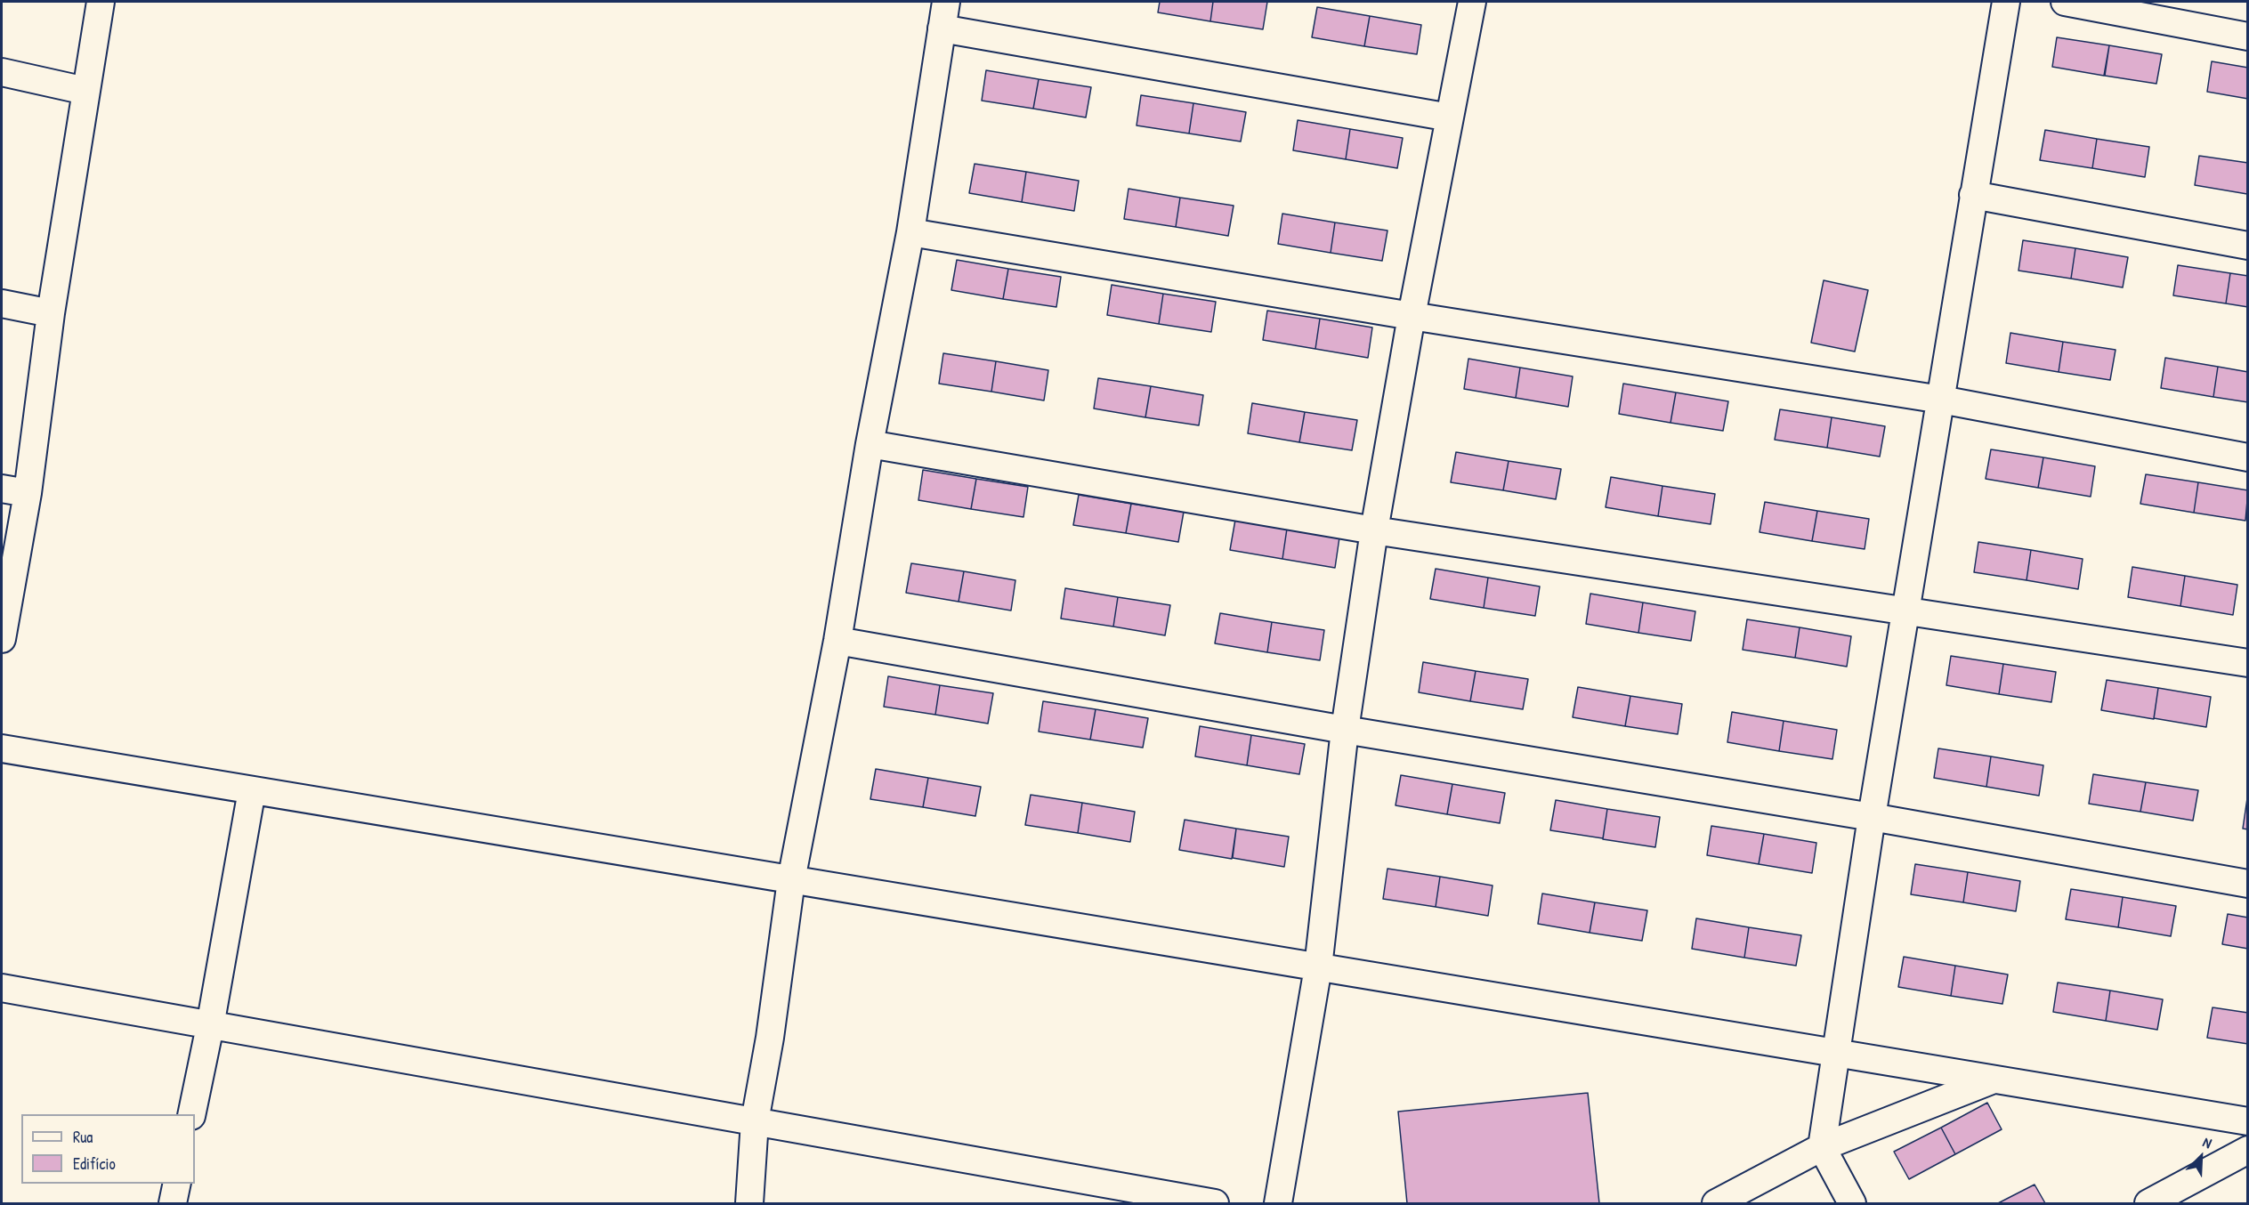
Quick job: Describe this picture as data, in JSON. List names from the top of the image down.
{
  "legend": ["Rua", "Edifício"],
  "north": "top right"
}
